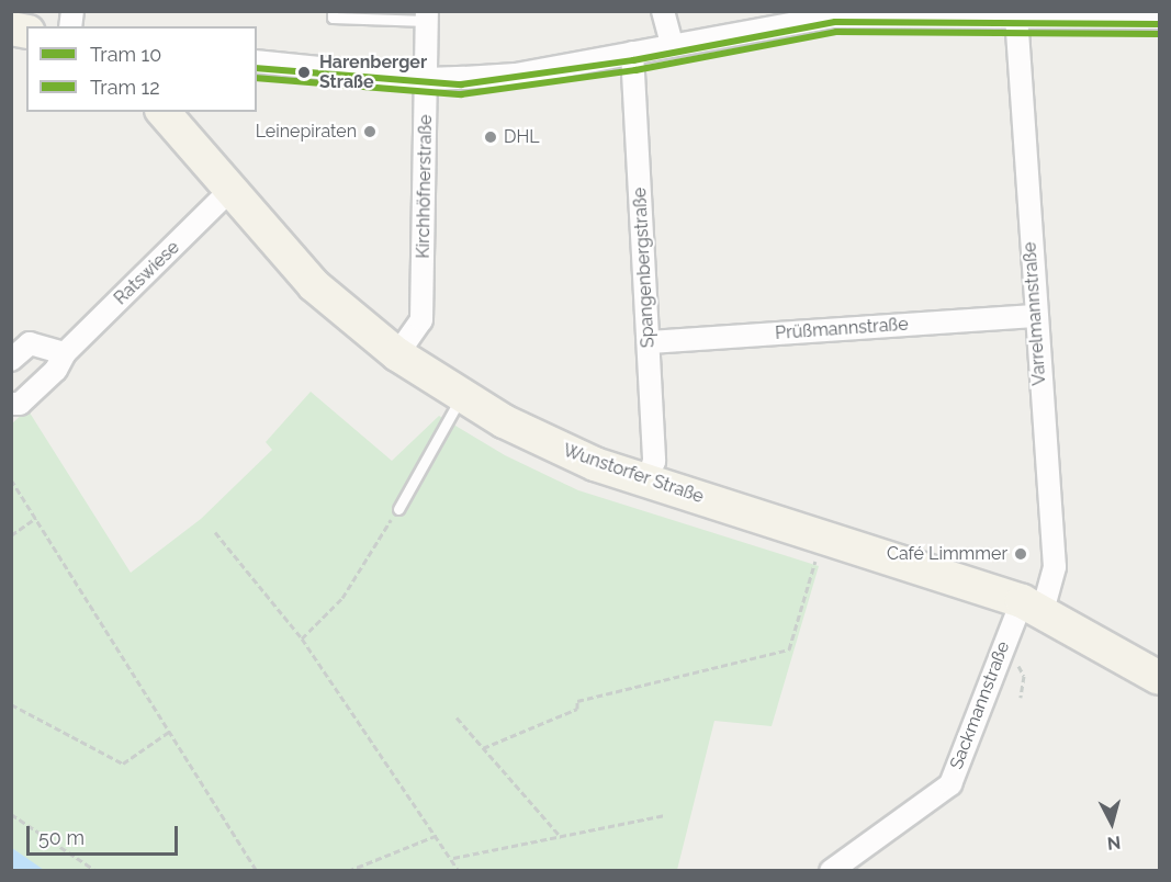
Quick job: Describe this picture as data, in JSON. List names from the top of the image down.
{
  "streets": {
    "main road": ["Wunstorfer Straße"],
    "street": [
      "Kirchhöfnerstraße",
      "Spangenbergstraße",
      "Ratswiese",
      "Varrelmannstraße",
      "Prüßmannstraße",
      "Sackmannstraße"
    ]
  },
  "crossings": [
    ["Kirchhöfnerstraße", "Wunstorfer Straße"],
    ["Spangenbergstraße", "Prüßmannstraße"],
    ["Spangenbergstraße", "Wunstorfer Straße"],
    ["Ratswiese", "Wunstorfer Straße"],
    ["Varrelmannstraße", "Prüßmannstraße"],
    ["Varrelmannstraße", "Wunstorfer Straße"],
    ["Varrelmannstraße", "Sackmannstraße"],
    ["Wunstorfer Straße", "Sackmannstraße"]
  ],
  "places": [
    "Harenberger Straße",
    "Leinepiraten",
    "DHL",
    "Café Limmmer"
  ],
  "lines": ["tram line 10", "tram line 12"],
  "legend": ["Tram 10", "Tram 12"],
  "scale_bar": "50 m",
  "north": "bottom"
}
